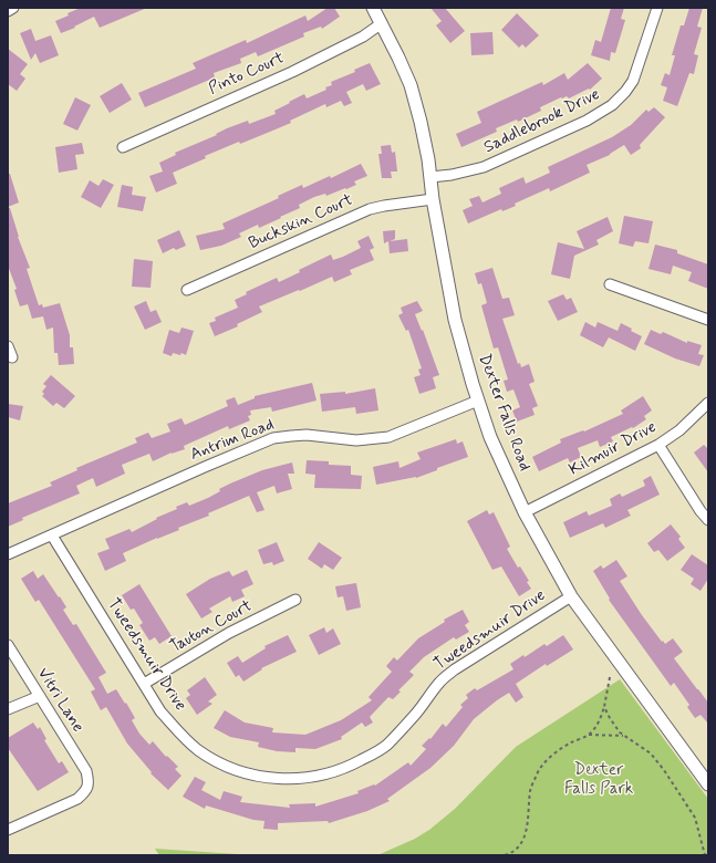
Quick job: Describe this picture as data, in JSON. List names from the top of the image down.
{
  "streets": {
    "street": [
      "Pinto Court",
      "Saddlebrook Drive",
      "Buckskin Court",
      "Dexter Falls Road",
      "Antrim Road",
      "Kilmuir Drive",
      "Tauton Court",
      "Tweedsmuir Drive",
      "Vitri Lane"
    ]
  },
  "crossings": [
    ["Pinto Court", "Dexter Falls Road"],
    ["Saddlebrook Drive", "Dexter Falls Road"],
    ["Buckskin Court", "Dexter Falls Road"],
    ["Dexter Falls Road", "Antrim Road"],
    ["Dexter Falls Road", "Kilmuir Drive"],
    ["Dexter Falls Road", "Tweedsmuir Drive"],
    ["Antrim Road", "Tweedsmuir Drive"],
    ["Tauton Court", "Tweedsmuir Drive"]
  ],
  "parks": ["Dexter Falls Park"]
}
